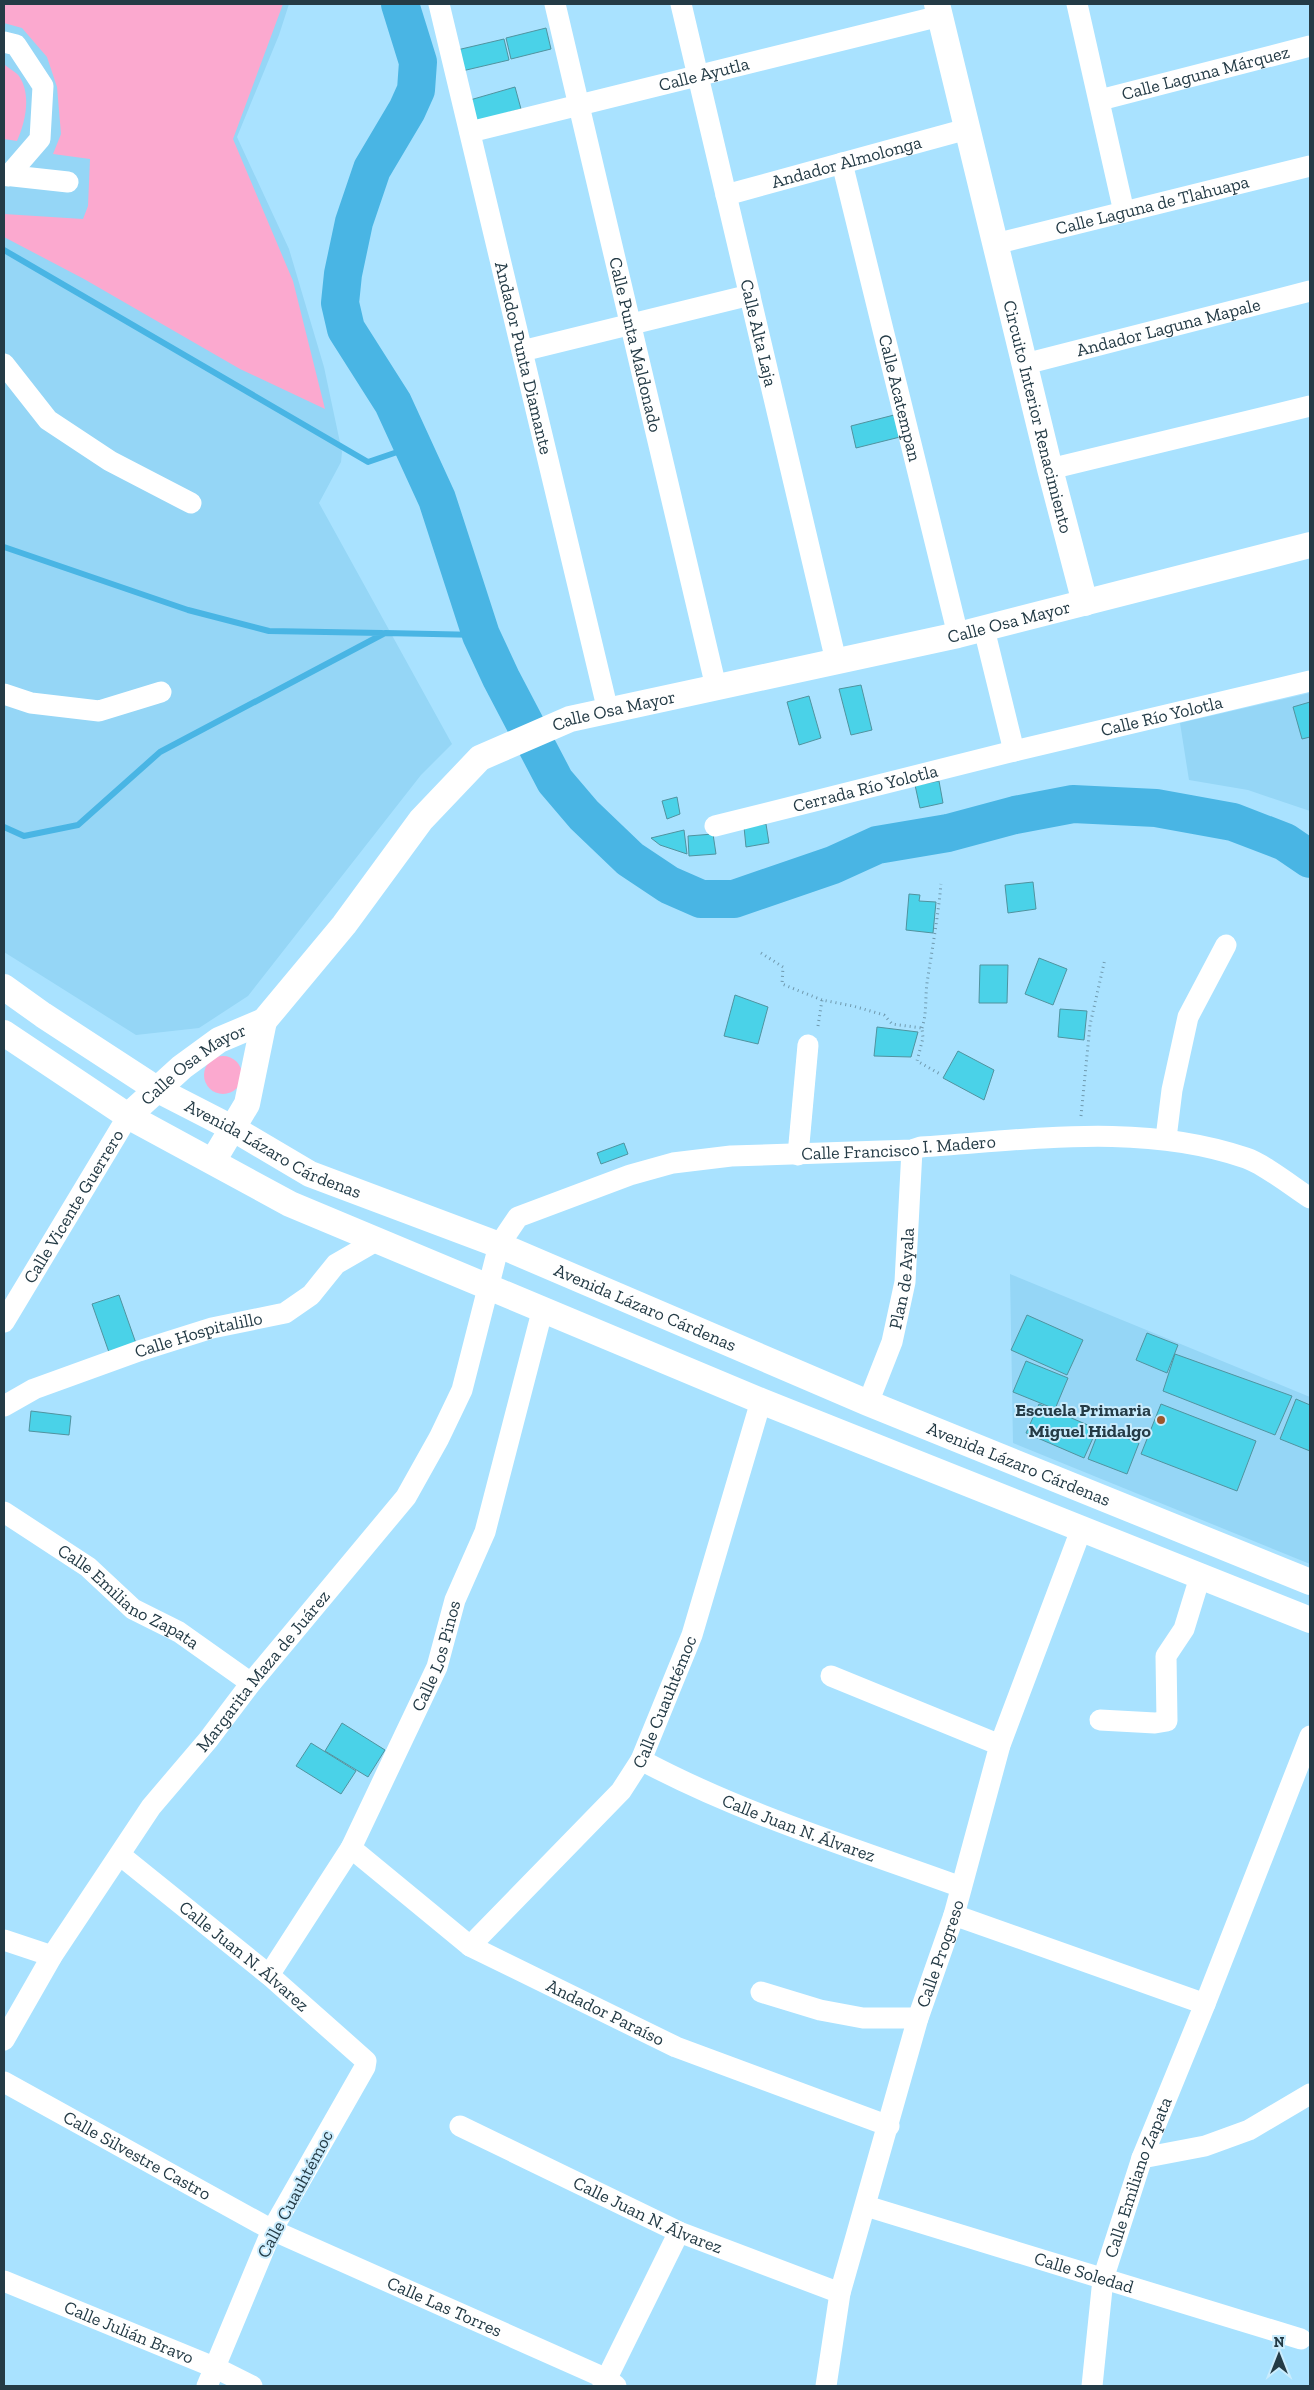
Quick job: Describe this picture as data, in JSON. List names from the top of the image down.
{
  "streets": {
    "main road": ["Circuito Interior Renacimiento", "Calle Osa Mayor", "Avenida Lázaro Cárdenas"],
    "street": [
      "Calle Laguna Márquez",
      "Calle Ayutla",
      "Andador Almolonga",
      "Calle Laguna de Tlahuapa",
      "Andador Laguna Mapale",
      "Calle Alta Laja",
      "Calle Punta Maldonado",
      "Andador Punta Diamante",
      "Calle Acatempan",
      "Calle Río Yolotla",
      "Cerrada Río Yolotla",
      "Calle Francisco I. Madero",
      "Calle Vicente Guerrero",
      "Plan de Ayala",
      "Calle Hospitalillo",
      "Calle Emiliano Zapata",
      "Calle Los Pinos",
      "Margarita Maza de Juárez",
      "Calle Cuauhtémoc",
      "Calle Juan N. Álvarez",
      "Calle Progreso",
      "Andador Paraíso",
      "Calle Silvestre Castro",
      "Calle Soledad",
      "Calle Las Torres",
      "Calle Julián Bravo"
    ]
  },
  "crossings": [
    ["Calle Ayutla", "Calle Alta Laja"],
    ["Calle Ayutla", "Calle Punta Maldonado"],
    ["Calle Ayutla", "Andador Punta Diamante"],
    ["Calle Ayutla", "Circuito Interior Renacimiento"],
    ["Andador Almolonga", "Calle Alta Laja"],
    ["Andador Almolonga", "Calle Acatempan"],
    ["Andador Almolonga", "Circuito Interior Renacimiento"],
    ["Calle Laguna de Tlahuapa", "Circuito Interior Renacimiento"],
    ["Andador Laguna Mapale", "Circuito Interior Renacimiento"],
    ["Calle Alta Laja", "Calle Osa Mayor"],
    ["Calle Punta Maldonado", "Calle Osa Mayor"],
    ["Andador Punta Diamante", "Calle Osa Mayor"],
    ["Calle Acatempan", "Calle Osa Mayor"],
    ["Circuito Interior Renacimiento", "Calle Osa Mayor"],
    ["Calle Osa Mayor", "Avenida Lázaro Cárdenas"],
    ["Calle Osa Mayor", "Calle Vicente Guerrero"],
    ["Calle Río Yolotla", "Cerrada Río Yolotla"],
    ["Avenida Lázaro Cárdenas", "Calle Francisco I. Madero"],
    ["Avenida Lázaro Cárdenas", "Plan de Ayala"],
    ["Calle Francisco I. Madero", "Plan de Ayala"],
    ["Calle Francisco I. Madero", "Margarita Maza de Juárez"],
    ["Calle Emiliano Zapata", "Margarita Maza de Juárez"],
    ["Calle Emiliano Zapata", "Calle Soledad"],
    ["Calle Los Pinos", "Calle Juan N. Álvarez"],
    ["Calle Los Pinos", "Andador Paraíso"],
    ["Margarita Maza de Juárez", "Calle Juan N. Álvarez"],
    ["Calle Cuauhtémoc", "Calle Juan N. Álvarez"],
    ["Calle Cuauhtémoc", "Andador Paraíso"],
    ["Calle Cuauhtémoc", "Calle Silvestre Castro"],
    ["Calle Cuauhtémoc", "Calle Las Torres"],
    ["Calle Cuauhtémoc", "Calle Julián Bravo"],
    ["Calle Juan N. Álvarez", "Calle Progreso"],
    ["Calle Progreso", "Andador Paraíso"],
    ["Calle Progreso", "Calle Soledad"],
    ["Calle Silvestre Castro", "Calle Las Torres"]
  ],
  "places": ["Escuela Primaria Miguel Hidalgo"],
  "north": "top"
}
